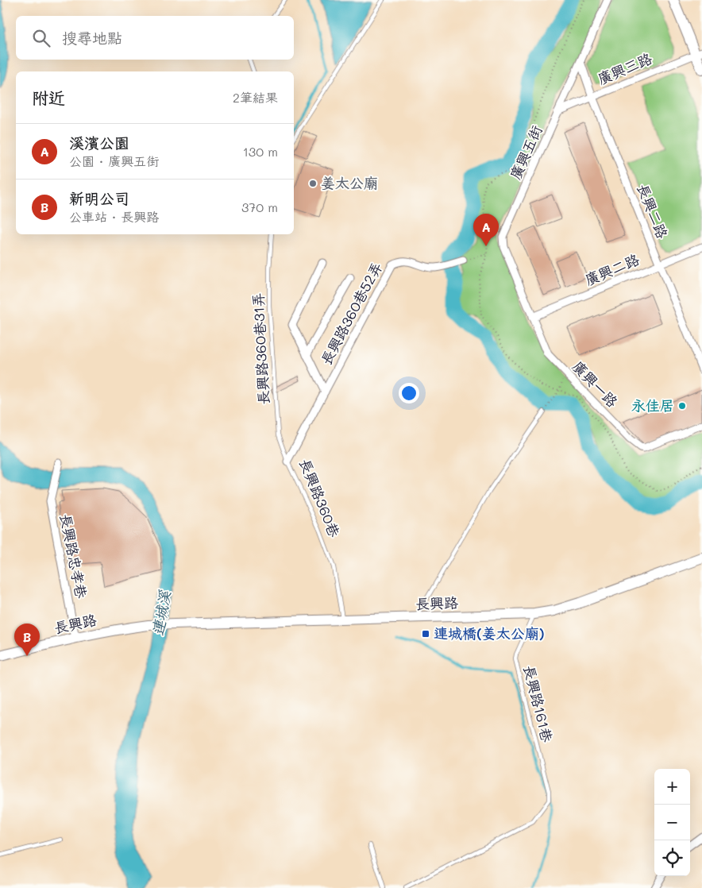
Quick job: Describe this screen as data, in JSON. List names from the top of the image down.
{
  "streets": {
    "main road": ["長興路"],
    "street": [
      "廣興三路",
      "廣興五街",
      "長興二路",
      "廣興二路",
      "長興路360巷52弄",
      "廣興一路",
      "長興路360巷",
      "長興路忠孝巷"
    ],
    "lane": ["長興路360巷31弄", "長興路161巷"]
  },
  "crossings": [
    ["廣興三路", "廣興五街"],
    ["廣興三路", "長興二路"],
    ["廣興五街", "長興二路"],
    ["廣興五街", "廣興二路"],
    ["廣興五街", "廣興一路"],
    ["長興二路", "廣興二路"],
    ["廣興二路", "廣興一路"],
    ["長興路360巷52弄", "長興路360巷"],
    ["長興路360巷31弄", "長興路360巷"],
    ["長興路360巷", "長興路"],
    ["長興路忠孝巷", "長興路"],
    ["長興路", "長興路161巷"]
  ],
  "water": ["連城溪"],
  "places": {
    "other": ["姜太公廟", "永佳居"],
    "transit": ["連城橋(姜太公廟)"]
  },
  "page": {
    "search": "搜尋地點",
    "heading": ["附近", "2筆結果"],
    "list": [
      {
        "mark": "A",
        "name": "溪濱公園",
        "note": "公園 · 廣興五街",
        "value": "130 m"
      },
      {
        "mark": "B",
        "name": "新明公司",
        "note": "公車站 · 長興路",
        "value": "370 m"
      }
    ],
    "pins": ["A", "B"],
    "map_buttons": ["+", "−"]
  }
}
